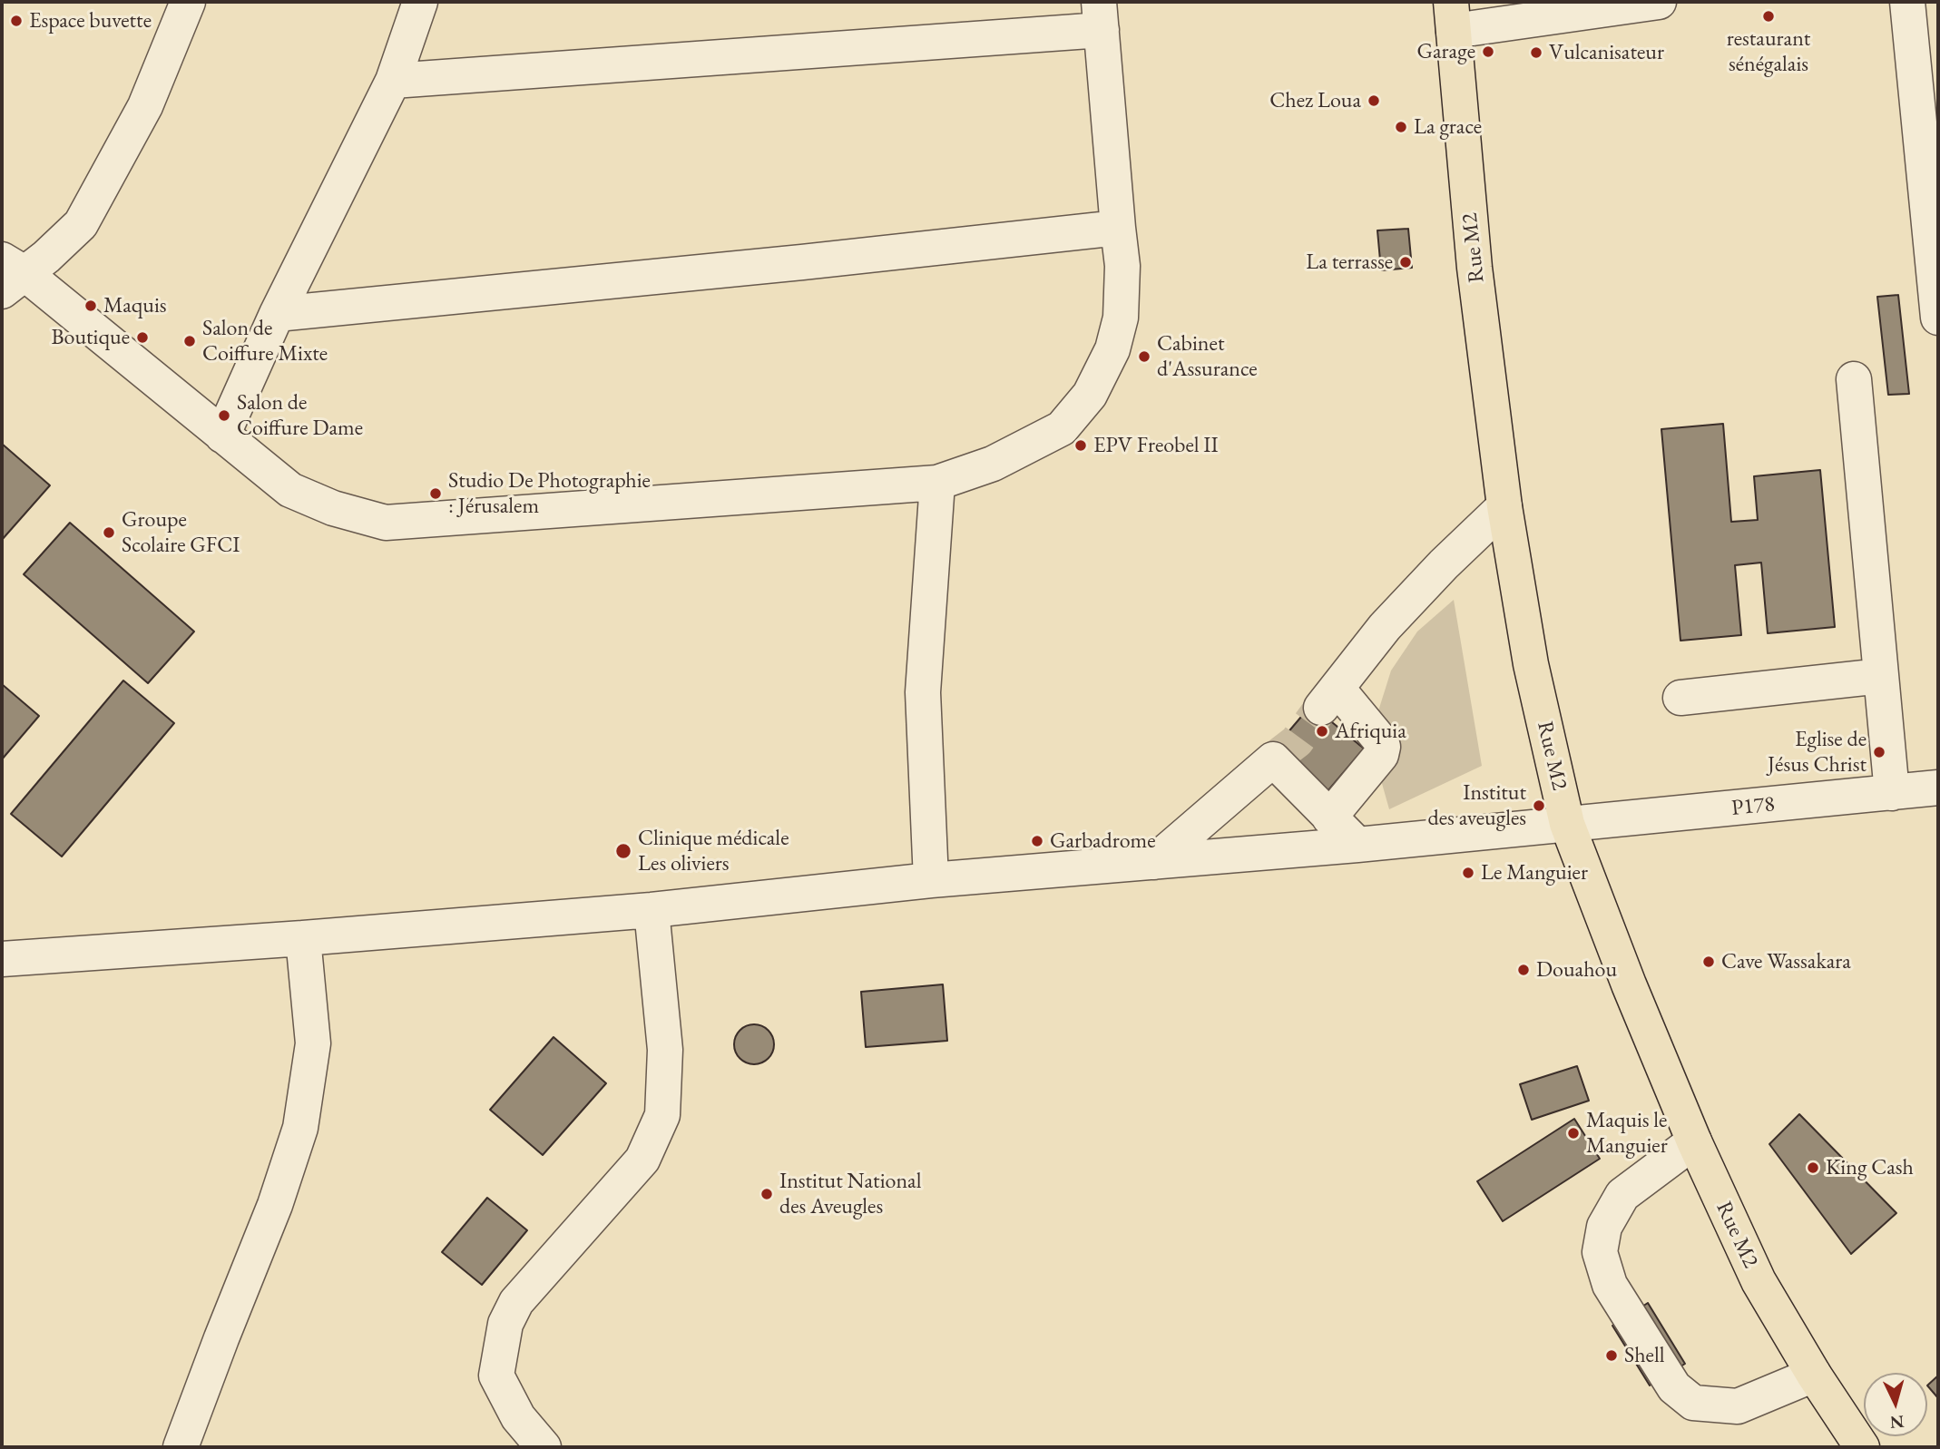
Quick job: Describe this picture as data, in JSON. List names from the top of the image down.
{
  "streets": {
    "main road": ["Rue M2"],
    "street": ["P178"]
  },
  "crossings": [
    ["Rue M2", "P178"]
  ],
  "places": [
    "restaurant sénégalais",
    "Espace buvette",
    "Garage",
    "Vulcanisateur",
    "Chez Loua",
    "La grace",
    "La terrasse",
    "Maquis",
    "Boutique",
    "Salon de Coiffure Mixte",
    "Cabinet d'Assurance",
    "Salon de Coiffure Dame",
    "EPV Freobel II",
    "Studio De Photographie : Jérusalem",
    "Groupe Scolaire GFCI",
    "Afriquia",
    "Eglise de Jésus Christ",
    "Institut des aveugles",
    "Garbadrome",
    "Clinique médicale Les oliviers",
    "Le Manguier",
    "Cave Wassakara",
    "Douahou",
    "Maquis le Manguier",
    "King Cash",
    "Institut National des Aveugles",
    "Shell"
  ],
  "north": "bottom"
}
